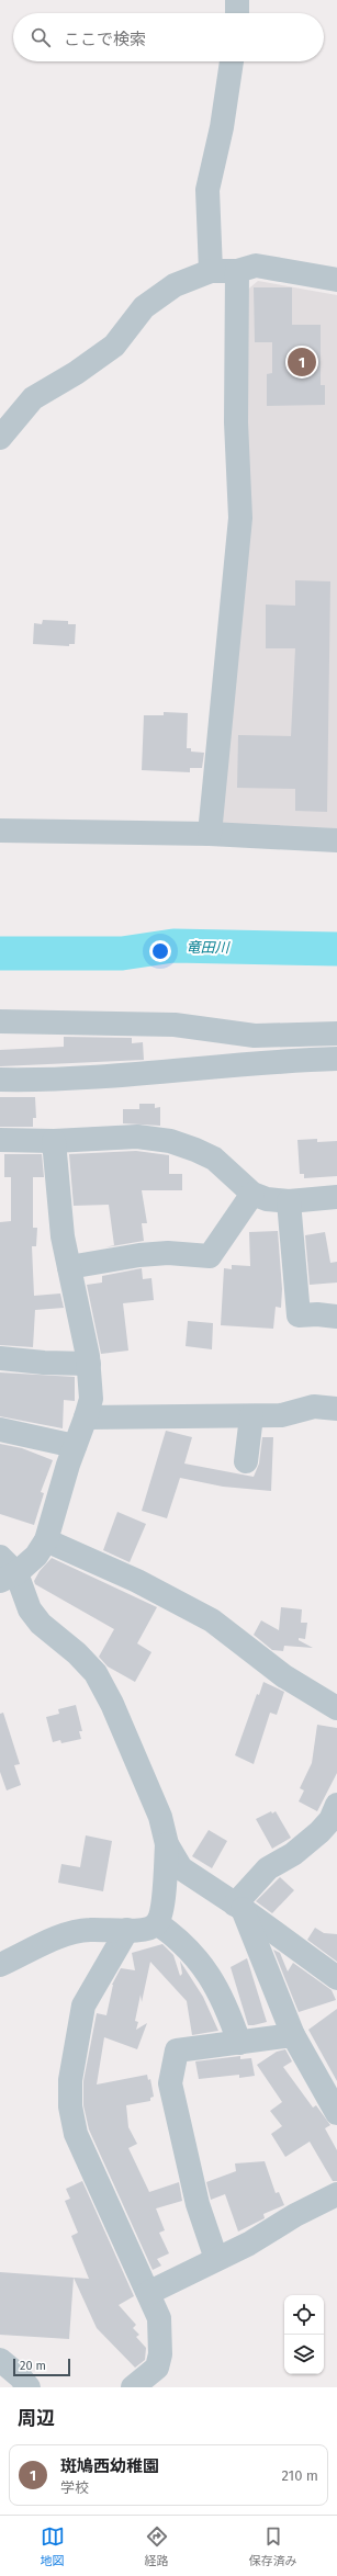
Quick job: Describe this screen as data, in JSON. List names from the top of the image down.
{
  "water": ["竜田川"],
  "scale_bar": "20 m",
  "page": {
    "search": "ここで検索",
    "pins": "1",
    "scale": "20 m",
    "heading": "周辺",
    "list": [
      {
        "mark": "1",
        "name": "斑鳩西幼稚園",
        "note": "学校",
        "value": "210 m"
      }
    ],
    "nav": ["地図", "経路", "保存済み"]
  }
}
